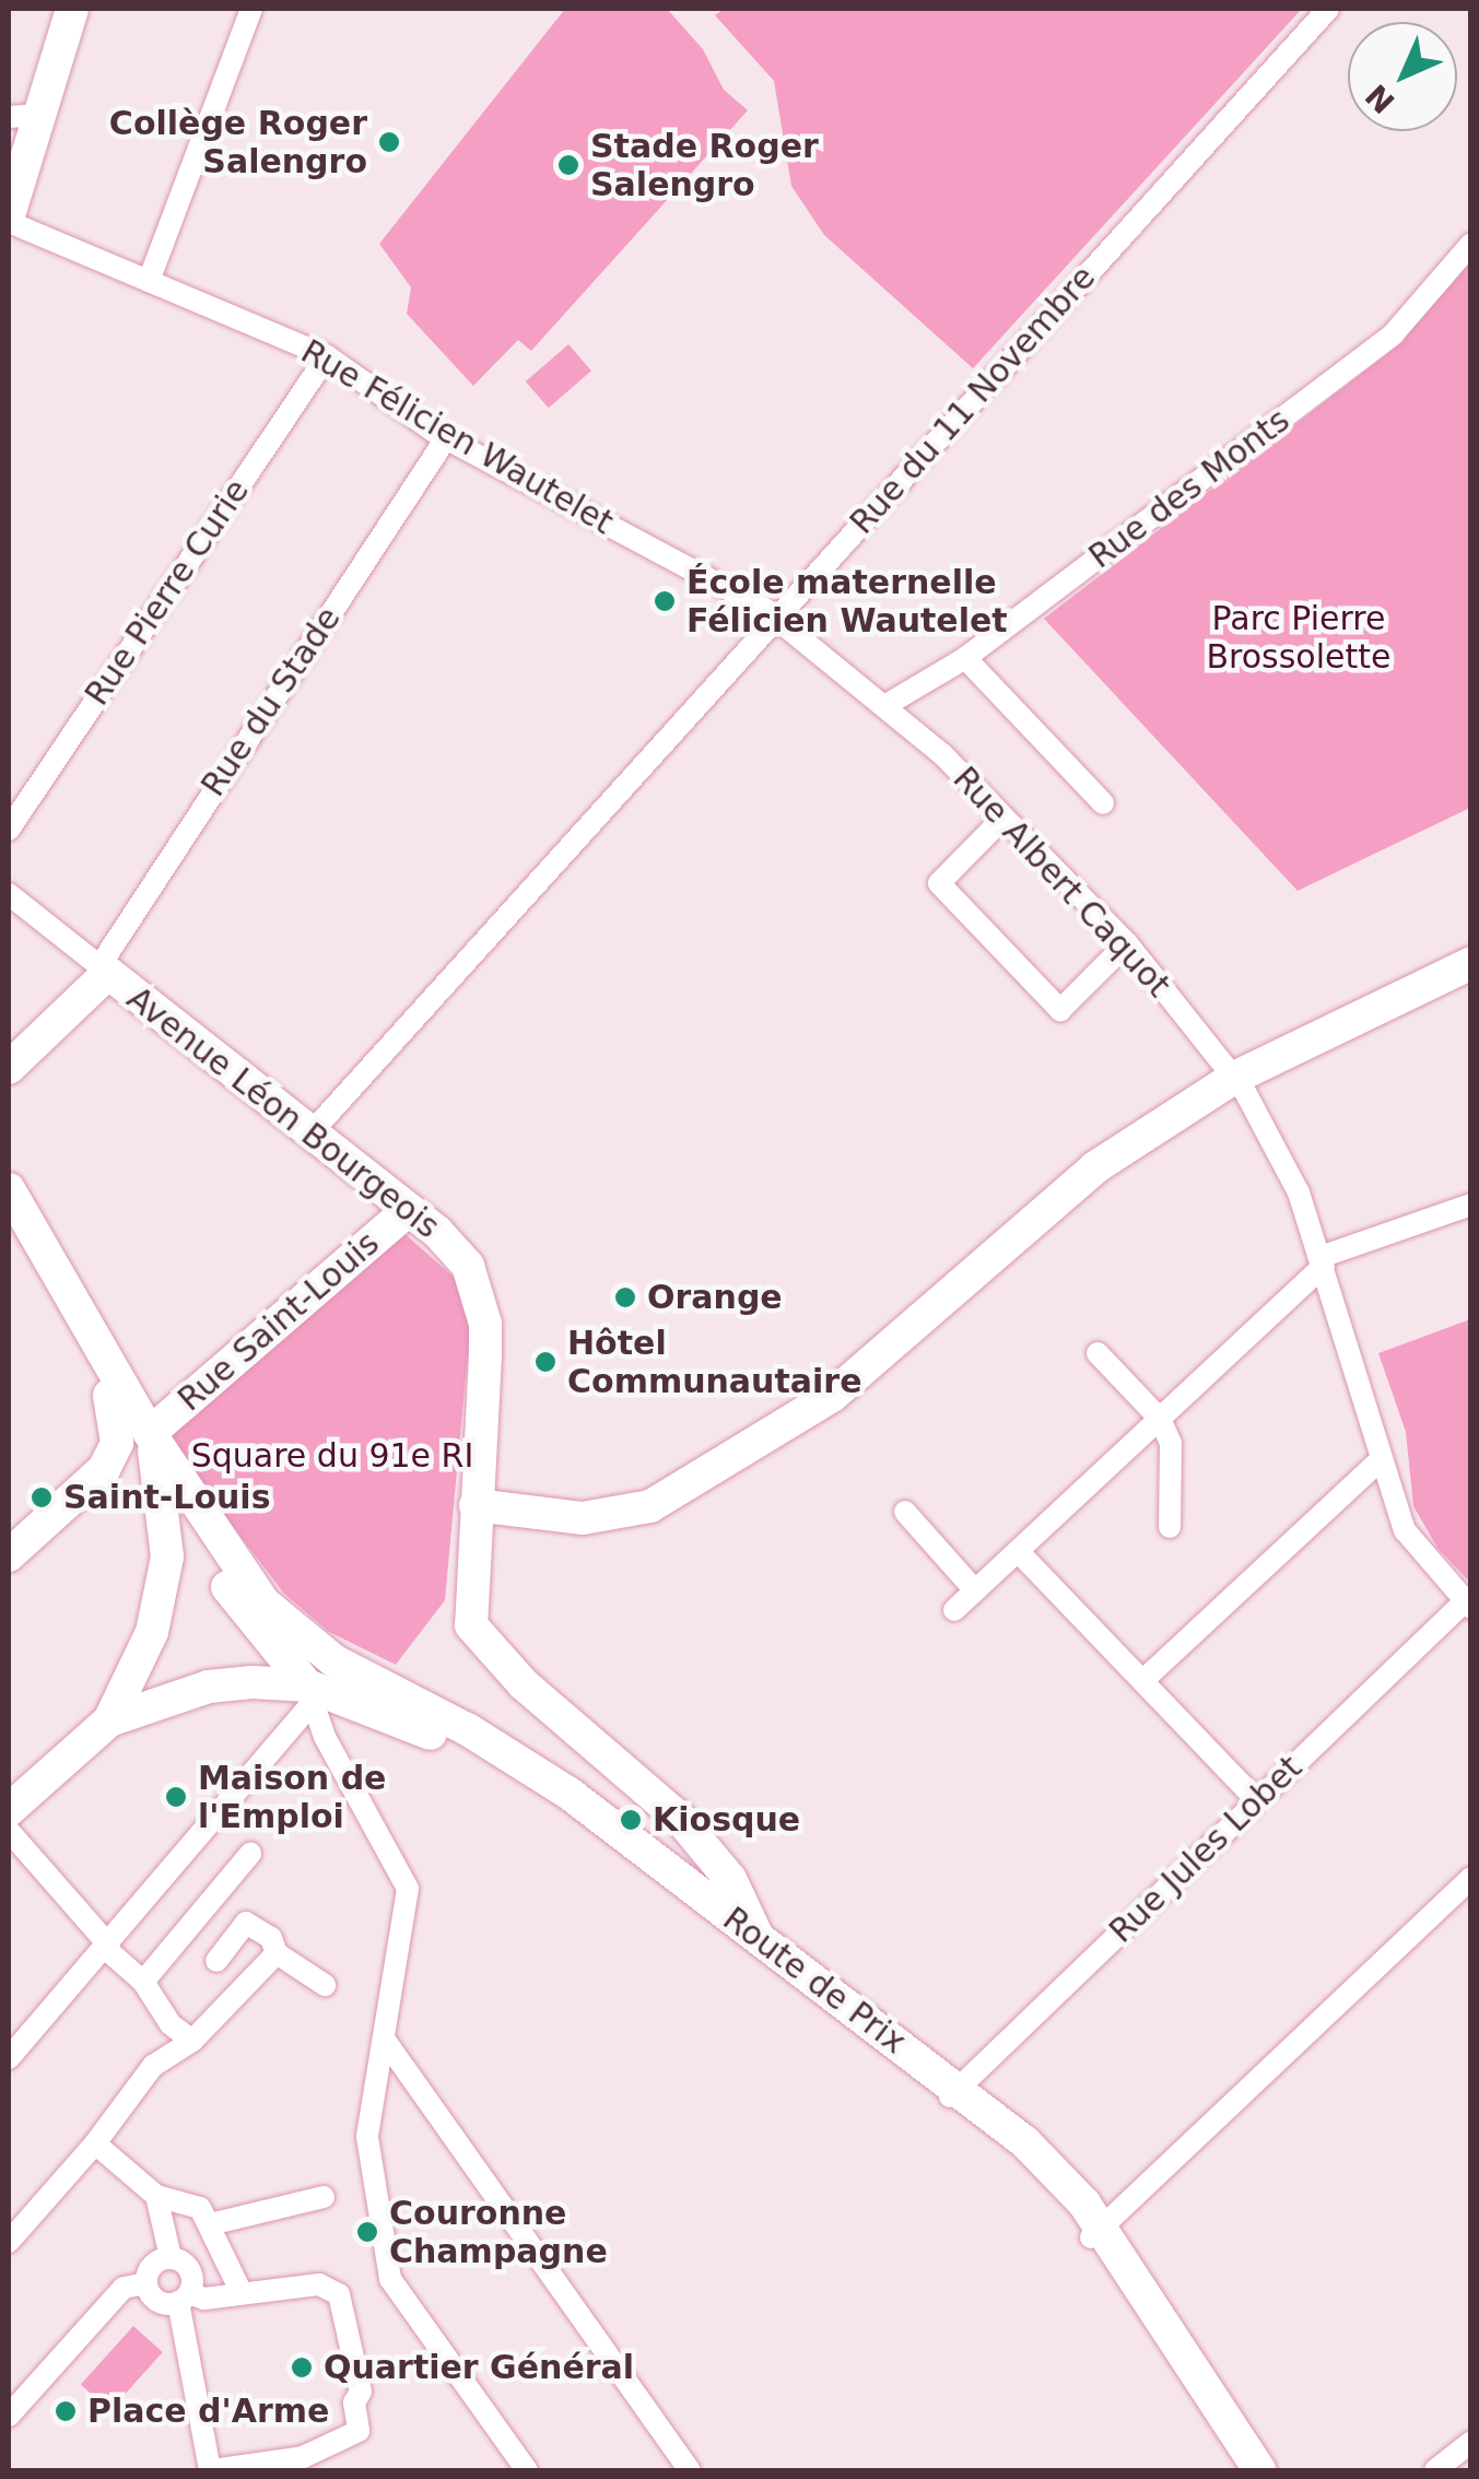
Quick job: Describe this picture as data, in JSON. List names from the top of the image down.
{
  "streets": {
    "main road": ["Avenue Léon Bourgeois", "Rue Saint-Louis", "Route de Prix"],
    "street": [
      "Rue du 11 Novembre",
      "Rue Félicien Wautelet",
      "Rue des Monts",
      "Rue Pierre Curie",
      "Rue du Stade",
      "Rue Albert Caquot",
      "Rue Jules Lobet"
    ]
  },
  "crossings": [
    ["Rue du 11 Novembre", "Rue Félicien Wautelet"],
    ["Rue du 11 Novembre", "Rue Albert Caquot"],
    ["Rue du 11 Novembre", "Avenue Léon Bourgeois"],
    ["Rue Félicien Wautelet", "Rue Pierre Curie"],
    ["Rue Félicien Wautelet", "Rue du Stade"],
    ["Rue Félicien Wautelet", "Rue Albert Caquot"],
    ["Rue des Monts", "Rue Albert Caquot"],
    ["Rue du Stade", "Avenue Léon Bourgeois"],
    ["Rue Albert Caquot", "Rue Jules Lobet"],
    ["Avenue Léon Bourgeois", "Rue Saint-Louis"],
    ["Avenue Léon Bourgeois", "Route de Prix"],
    ["Rue Jules Lobet", "Route de Prix"]
  ],
  "parks": ["Parc Pierre Brossolette", "Square du 91e RI"],
  "places": [
    "Collège Roger Salengro",
    "Stade Roger Salengro",
    "École maternelle Félicien Wautelet",
    "Orange",
    "Hôtel Communautaire",
    "Saint-Louis",
    "Maison de l'Emploi",
    "Kiosque",
    "Couronne Champagne",
    "Quartier Général",
    "Place d'Arme"
  ],
  "north": "bottom left"
}
